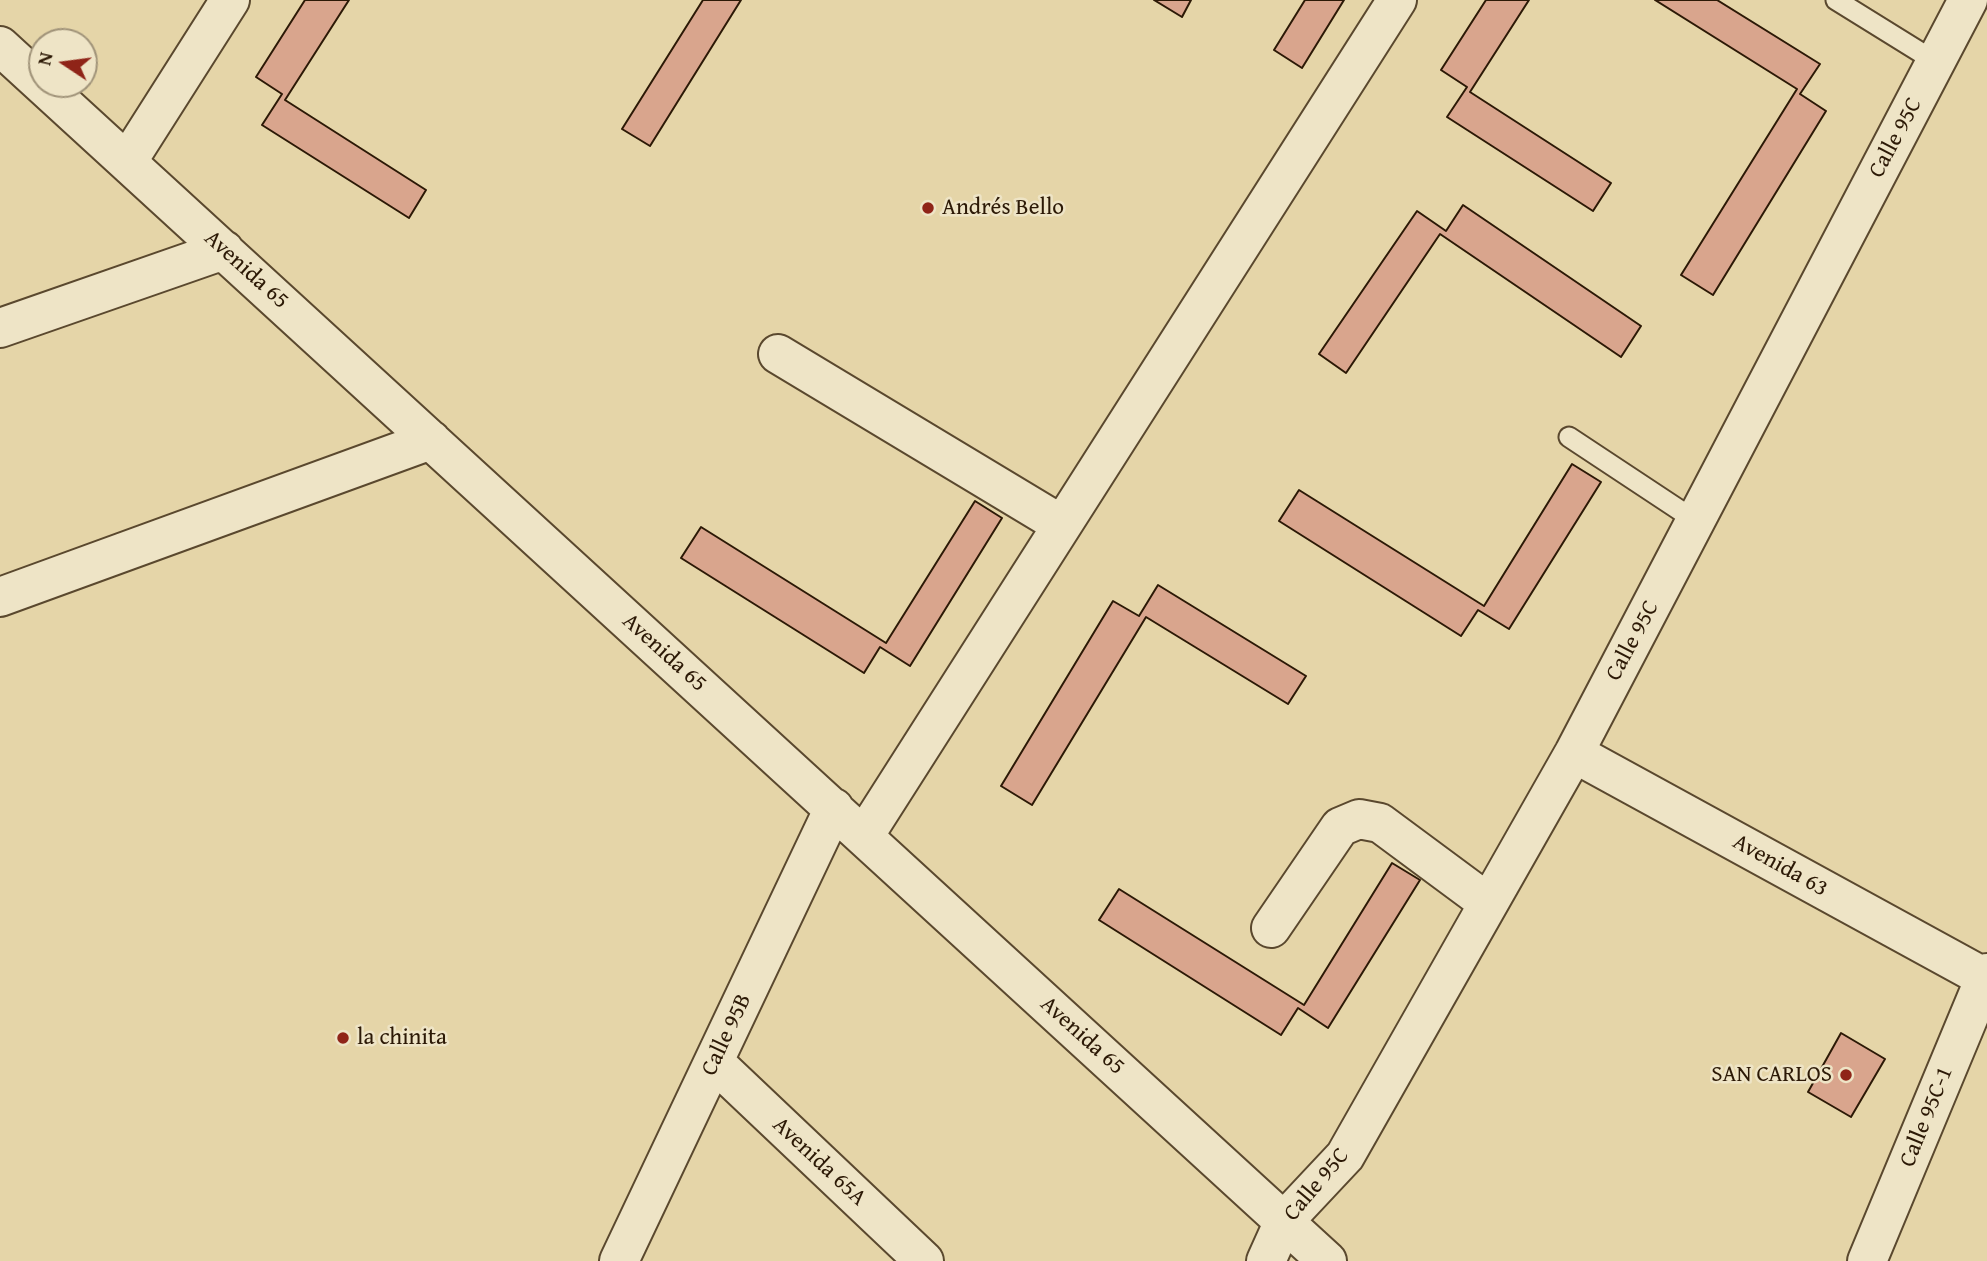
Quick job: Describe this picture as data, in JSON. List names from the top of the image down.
{
  "streets": {
    "street": [
      "Calle 95C",
      "Avenida 65",
      "Avenida 63",
      "Calle 95B",
      "Calle 95C-1",
      "Avenida 65A"
    ]
  },
  "crossings": [
    ["Calle 95C", "Avenida 65"],
    ["Calle 95C", "Avenida 63"],
    ["Avenida 65", "Calle 95B"],
    ["Avenida 63", "Calle 95C-1"],
    ["Calle 95B", "Avenida 65A"]
  ],
  "places": ["Andrés Bello", "la chinita", "SAN CARLOS"],
  "north": "left"
}
